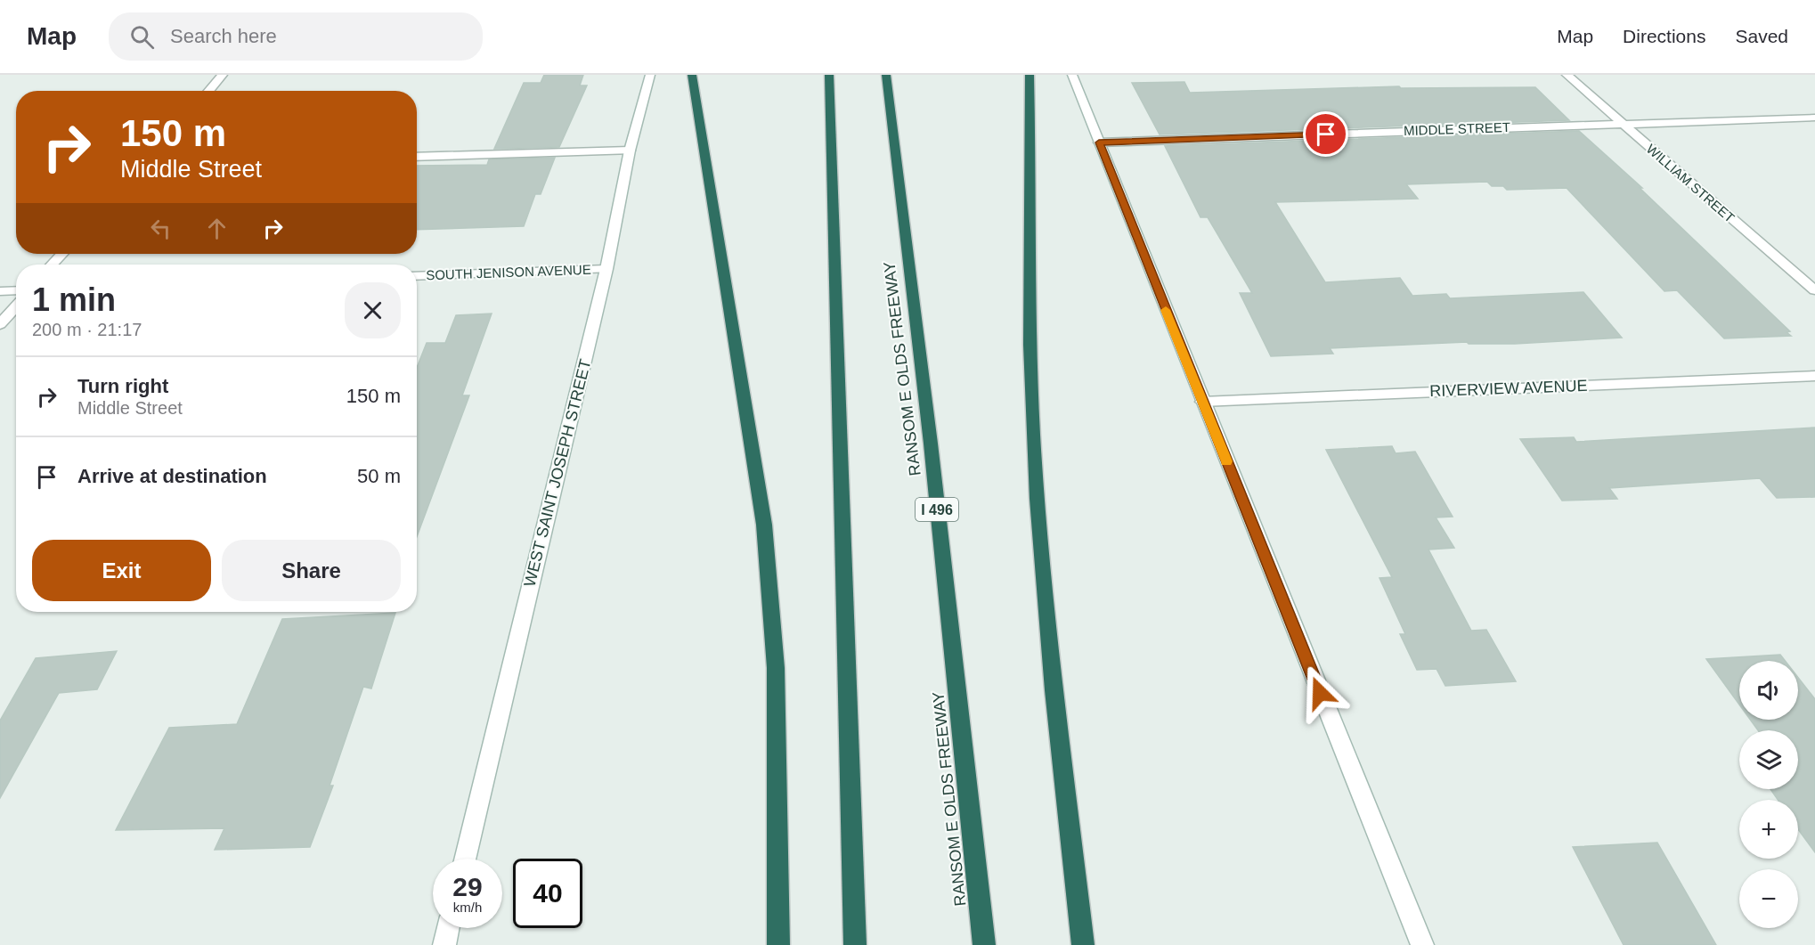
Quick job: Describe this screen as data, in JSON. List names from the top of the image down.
{
  "streets": {
    "highway": ["RANSOM E OLDS FREEWAY", "I 496"],
    "street": [
      "MIDDLE STREET",
      "WILLIAM STREET",
      "SOUTH JENISON AVENUE",
      "RIVERVIEW AVENUE",
      "WEST SAINT JOSEPH STREET"
    ]
  },
  "crossings": [
    ["MIDDLE STREET", "WILLIAM STREET"],
    ["SOUTH JENISON AVENUE", "WEST SAINT JOSEPH STREET"]
  ],
  "page": {
    "header": "Map",
    "search": "Search here",
    "nav": ["Map", "Directions", "Saved"],
    "turn": ["150 m", "Middle Street"],
    "heading": ["1 min", "200 m · 21:17"],
    "list": [
      {
        "name": "Turn right",
        "note": "Middle Street",
        "value": "150 m"
      },
      {
        "name": "Arrive at destination",
        "value": "50 m"
      }
    ],
    "buttons": ["Exit", "Share"],
    "map_buttons": ["+", "−"],
    "speed": "29 km/h",
    "limit": "40"
  }
}
